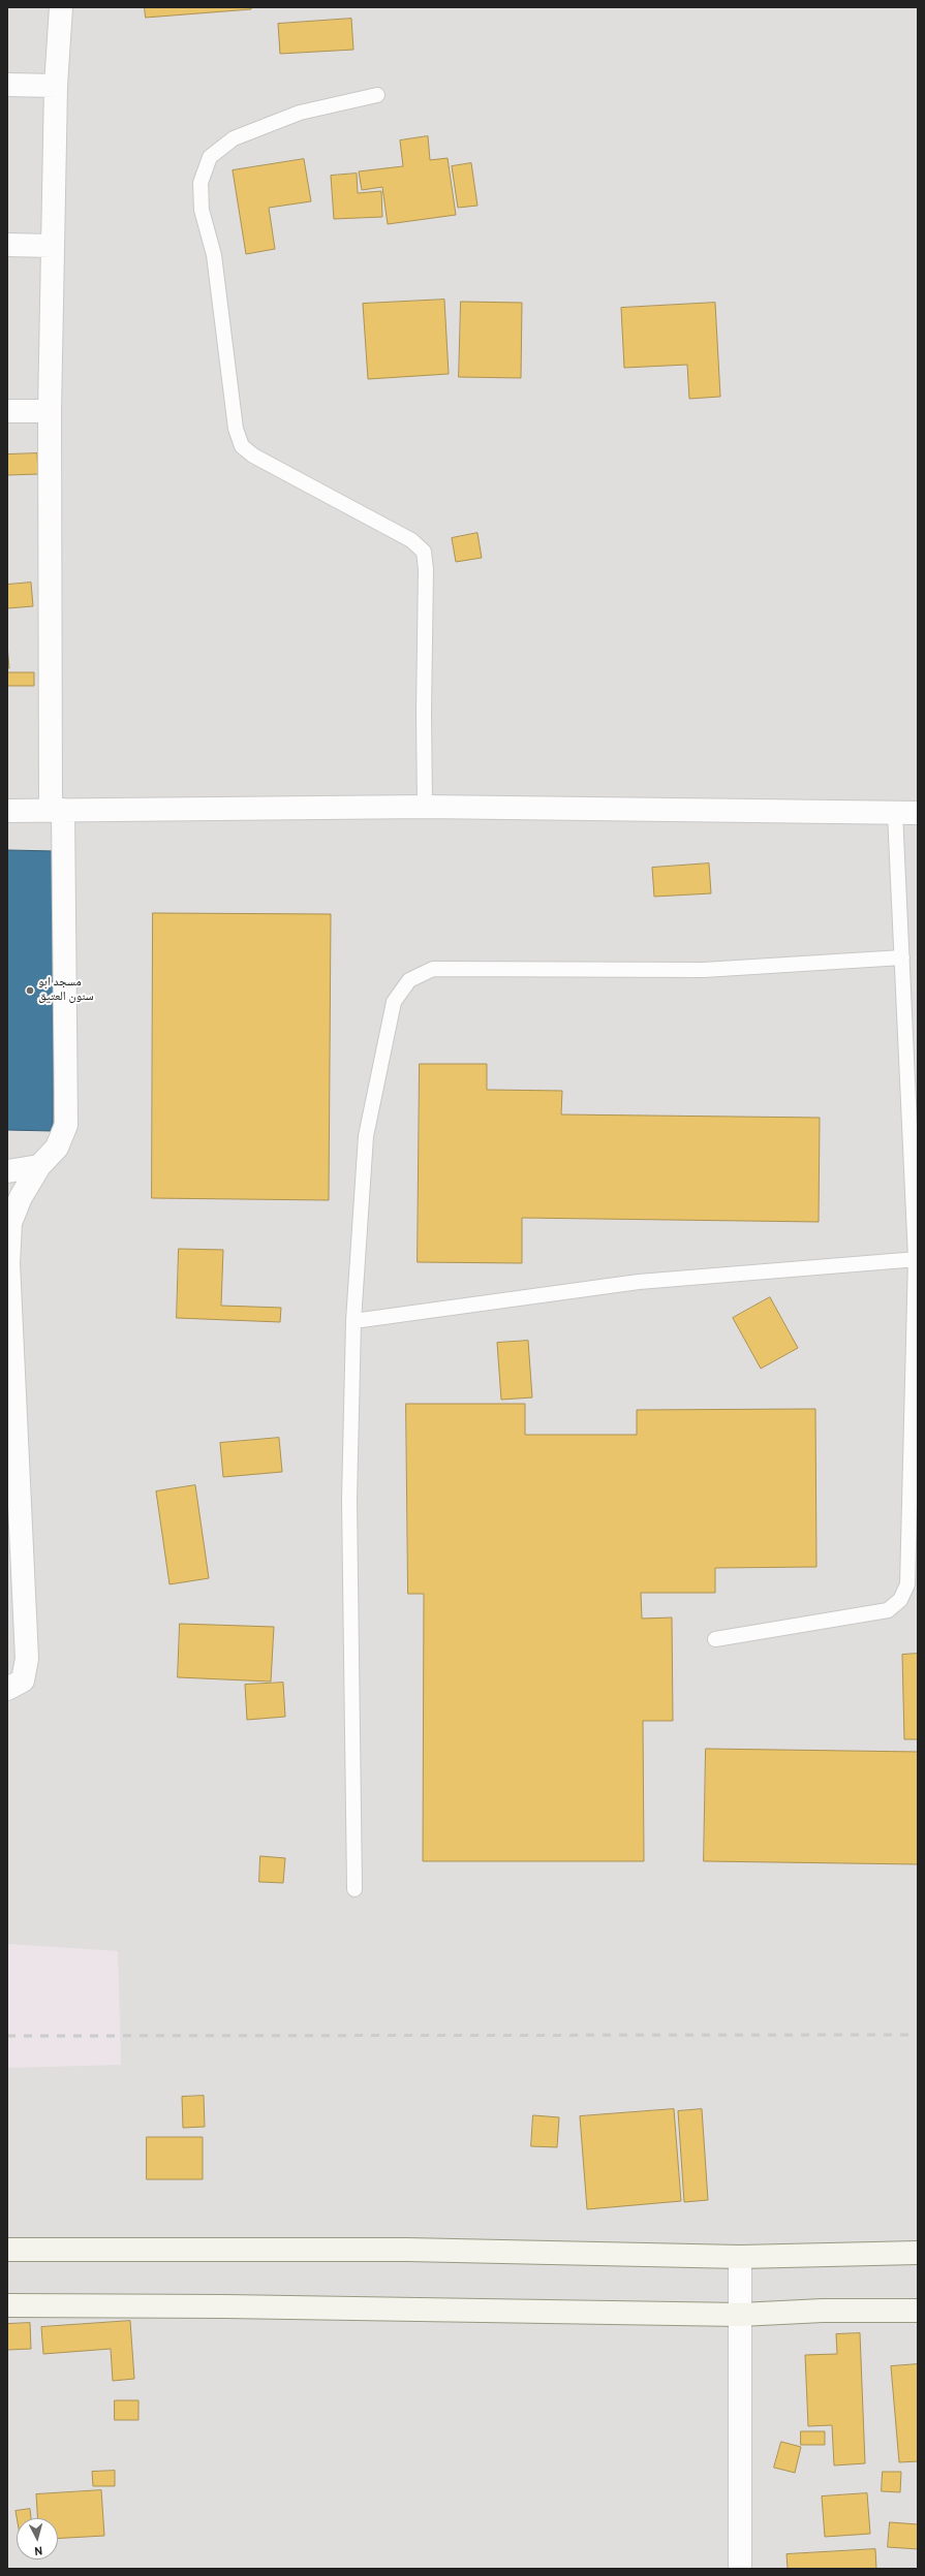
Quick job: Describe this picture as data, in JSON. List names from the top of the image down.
{
  "places": ["مسجد ابو سنون العتيق"],
  "north": "bottom"
}
